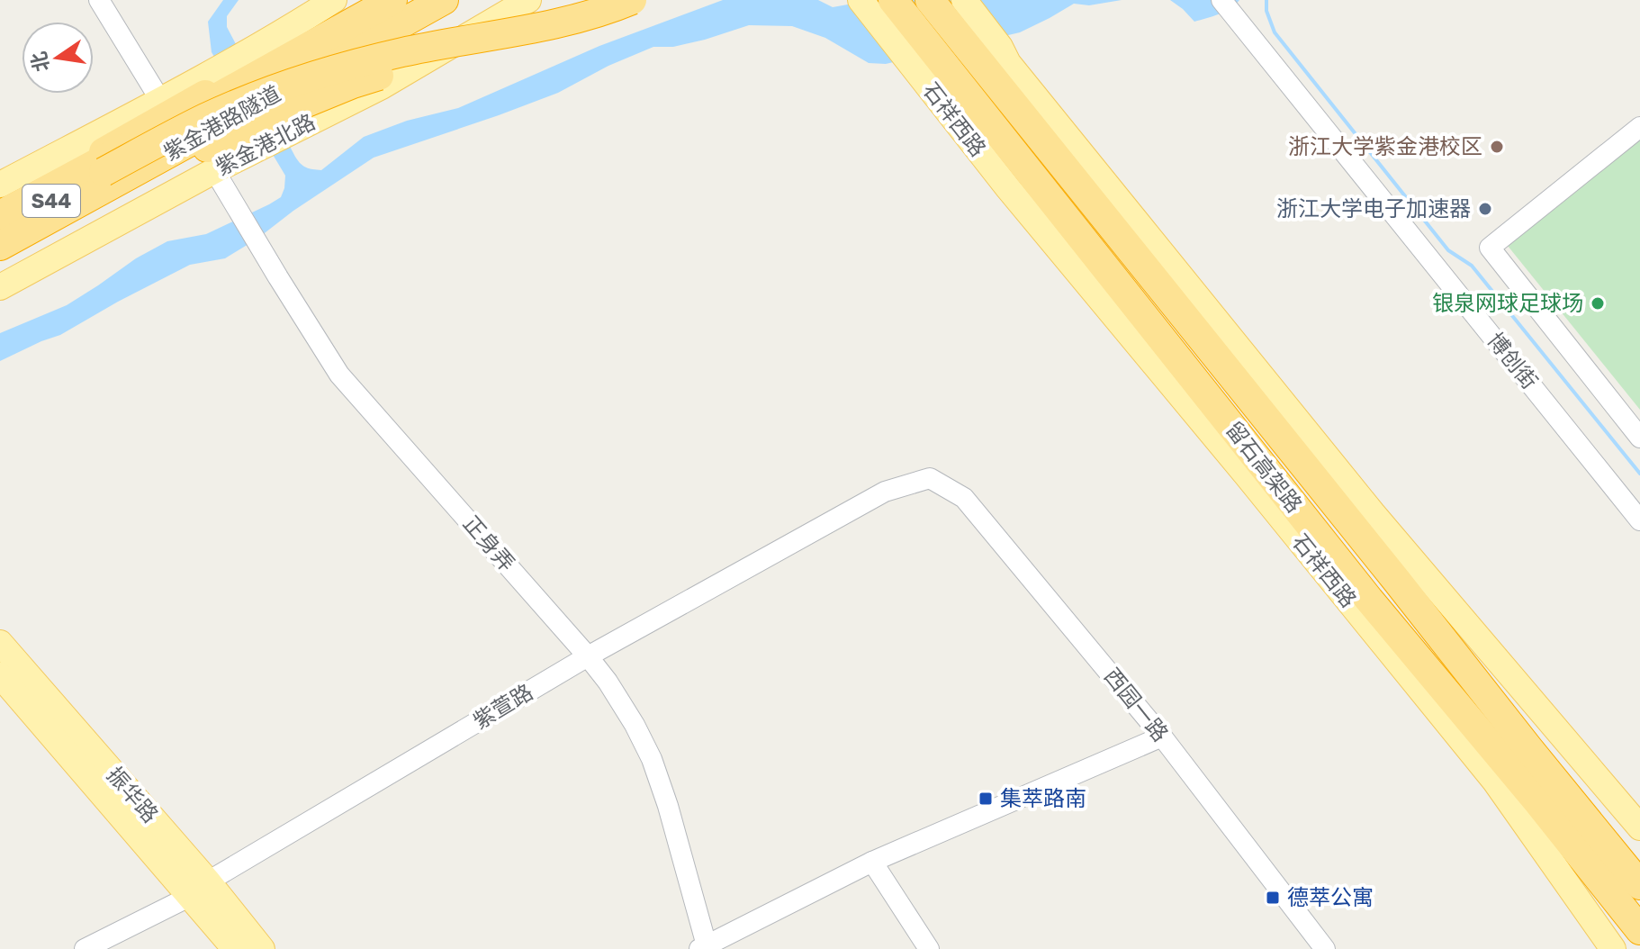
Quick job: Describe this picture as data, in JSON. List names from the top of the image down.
{
  "streets": {
    "highway": ["紫金港路隧道", "S44", "留石高架路"],
    "main road": ["石祥西路", "紫金港北路", "振华路"],
    "street": [
      "博创街",
      "正身弄",
      "西园一路",
      "紫萱路"
    ]
  },
  "crossings": [
    ["紫金港北路", "正身弄"],
    ["正身弄", "紫萱路"],
    ["西园一路", "紫萱路"],
    ["紫萱路", "振华路"]
  ],
  "places": {
    "other": ["浙江大学紫金港校区", "浙江大学电子加速器", "银泉网球足球场"],
    "transit": ["集萃路南", "德萃公寓"]
  },
  "north": "left"
}
